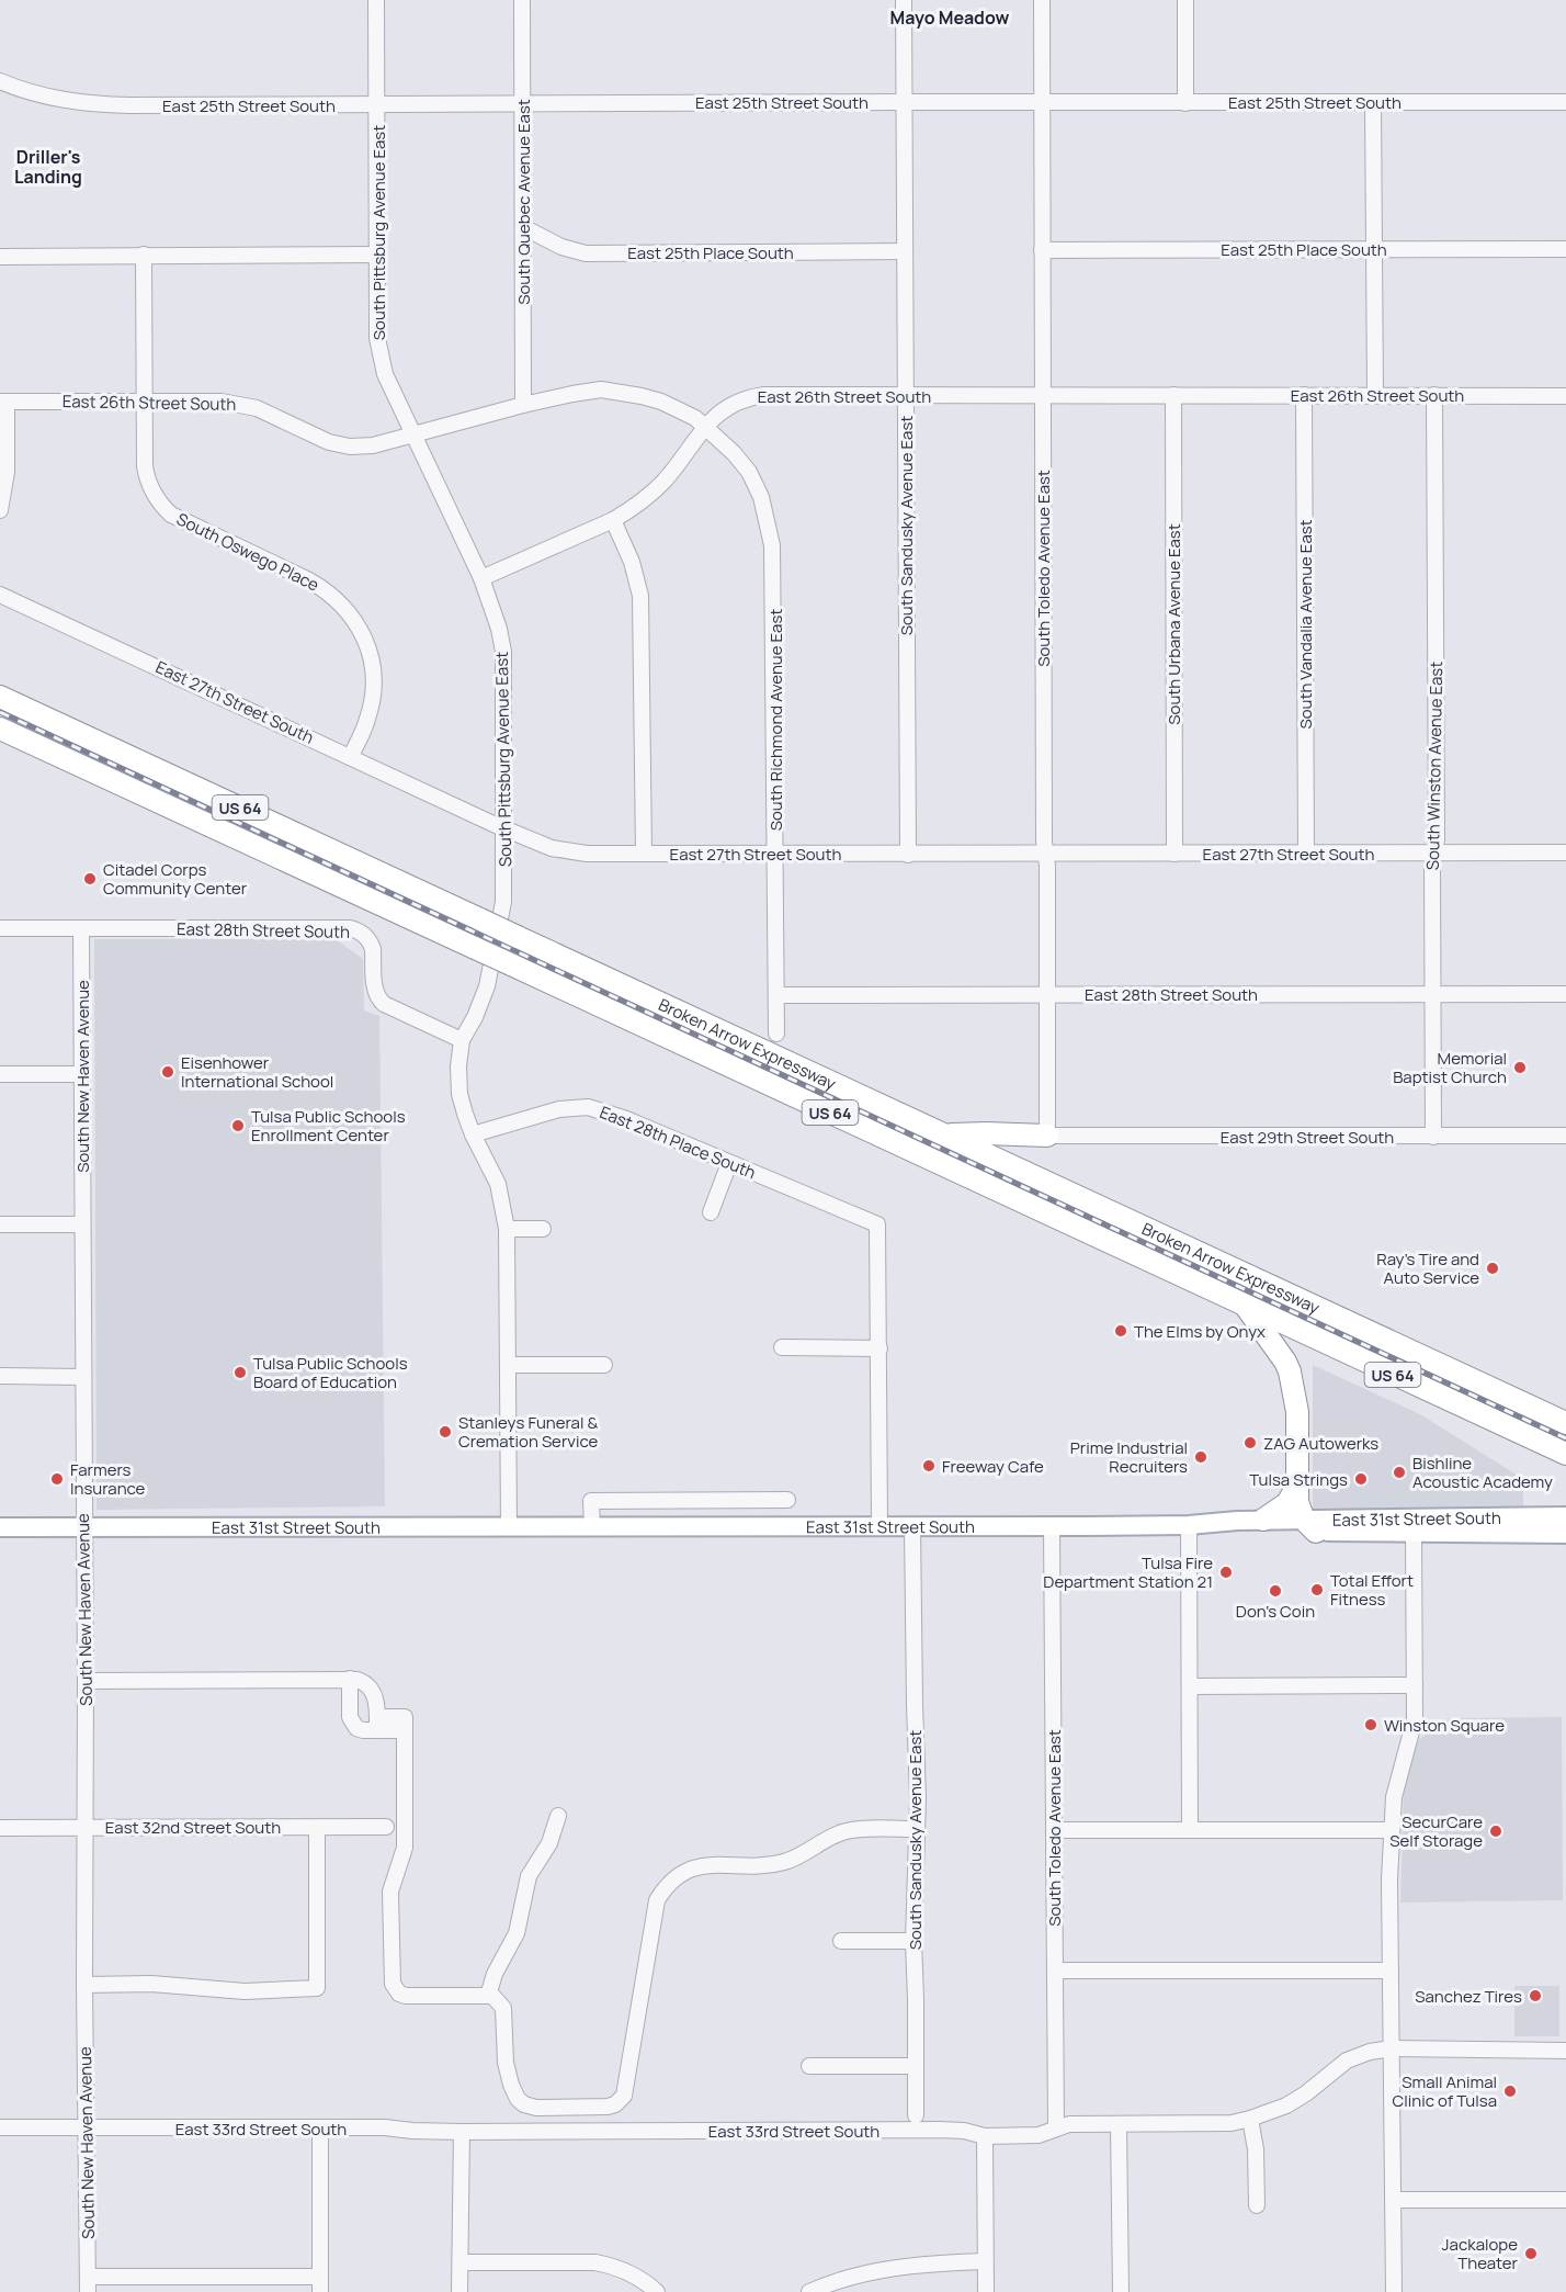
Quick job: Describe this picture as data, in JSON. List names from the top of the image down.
{
  "streets": {
    "highway": ["US 64", "Broken Arrow Expressway"],
    "main road": ["East 31st Street South"],
    "street": [
      "East 25th Street South",
      "South Quebec Avenue East",
      "South Pittsburg Avenue East",
      "East 25th Place South",
      "East 26th Street South",
      "South Sandusky Avenue East",
      "South Oswego Place",
      "South Toledo Avenue East",
      "South Urbana Avenue East",
      "South Vandalia Avenue East",
      "East 27th Street South",
      "South Richmond Avenue East",
      "South Winston Avenue East",
      "East 28th Street South",
      "South New Haven Avenue",
      "East 29th Street South",
      "East 28th Place South",
      "East 32nd Street South",
      "East 33rd Street South"
    ]
  },
  "crossings": [
    ["East 25th Street South", "South Quebec Avenue East"],
    ["East 25th Street South", "South Pittsburg Avenue East"],
    ["East 25th Street South", "South Sandusky Avenue East"],
    ["East 25th Street South", "South Toledo Avenue East"],
    ["South Quebec Avenue East", "East 25th Place South"],
    ["South Quebec Avenue East", "East 26th Street South"],
    ["South Pittsburg Avenue East", "East 26th Street South"],
    ["South Pittsburg Avenue East", "East 27th Street South"],
    ["South Pittsburg Avenue East", "East 28th Street South"],
    ["South Pittsburg Avenue East", "East 28th Place South"],
    ["South Pittsburg Avenue East", "East 31st Street South"],
    ["East 25th Place South", "South Sandusky Avenue East"],
    ["East 25th Place South", "South Toledo Avenue East"],
    ["East 26th Street South", "South Sandusky Avenue East"],
    ["East 26th Street South", "South Oswego Place"],
    ["East 26th Street South", "South Toledo Avenue East"],
    ["East 26th Street South", "South Urbana Avenue East"],
    ["East 26th Street South", "South Vandalia Avenue East"],
    ["East 26th Street South", "South Richmond Avenue East"],
    ["East 26th Street South", "South Winston Avenue East"],
    ["South Sandusky Avenue East", "East 27th Street South"],
    ["South Sandusky Avenue East", "East 31st Street South"],
    ["South Oswego Place", "East 27th Street South"],
    ["South Toledo Avenue East", "East 27th Street South"],
    ["South Toledo Avenue East", "East 28th Street South"],
    ["South Toledo Avenue East", "East 29th Street South"],
    ["South Toledo Avenue East", "East 31st Street South"],
    ["South Toledo Avenue East", "East 33rd Street South"],
    ["South Urbana Avenue East", "East 27th Street South"],
    ["South Vandalia Avenue East", "East 27th Street South"],
    ["East 27th Street South", "South Richmond Avenue East"],
    ["East 27th Street South", "South Winston Avenue East"],
    ["South Richmond Avenue East", "East 28th Street South"],
    ["South Winston Avenue East", "East 28th Street South"],
    ["South Winston Avenue East", "East 29th Street South"],
    ["East 28th Street South", "South New Haven Avenue"],
    ["South New Haven Avenue", "East 31st Street South"],
    ["South New Haven Avenue", "East 32nd Street South"],
    ["South New Haven Avenue", "East 33rd Street South"]
  ],
  "districts": ["Mayo Meadow", "Driller's Landing"],
  "places": [
    "Citadel Corps Community Center",
    "Memorial Baptist Church",
    "Eisenhower International School",
    "Tulsa Public Schools Enrollment Center",
    "Ray's Tire and Auto Service",
    "The Elms by Onyx",
    "Tulsa Public Schools Board of Education",
    "Stanleys Funeral & Cremation Service",
    "ZAG Autowerks",
    "Prime Industrial Recruiters",
    "Freeway Cafe",
    "Bishline Acoustic Academy",
    "Farmers Insurance",
    "Tulsa Strings",
    "Tulsa Fire Department Station 21",
    "Total Effort Fitness",
    "Don's Coin",
    "Winston Square",
    "SecurCare Self Storage",
    "Sanchez Tires",
    "Small Animal Clinic of Tulsa",
    "Jackalope Theater"
  ]
}
